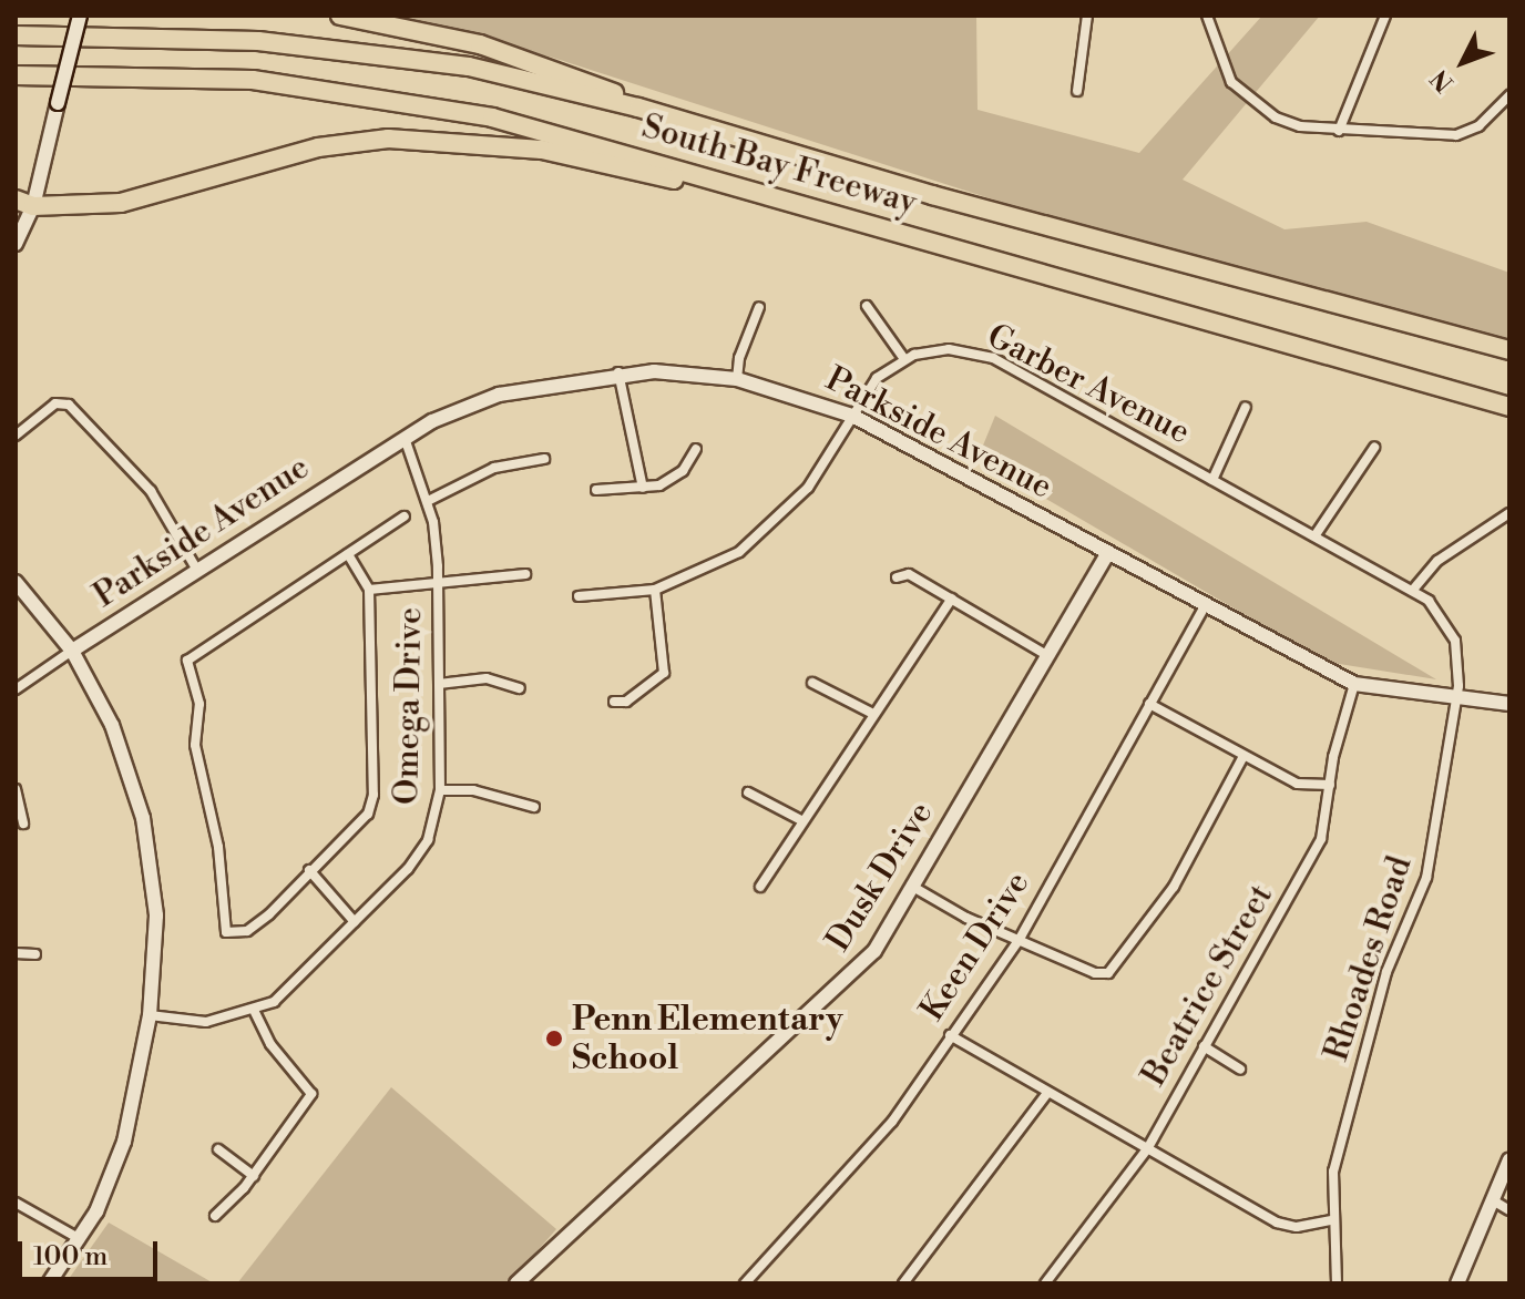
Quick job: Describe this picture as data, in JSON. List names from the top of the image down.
{
  "streets": {
    "highway": ["South Bay Freeway"],
    "main road": ["Parkside Avenue", "Dusk Drive"],
    "street": [
      "Garber Avenue",
      "Omega Drive",
      "Keen Drive",
      "Rhoades Road",
      "Beatrice Street"
    ]
  },
  "crossings": [
    ["Garber Avenue", "Parkside Avenue"],
    ["Garber Avenue", "Rhoades Road"],
    ["Parkside Avenue", "Omega Drive"],
    ["Parkside Avenue", "Dusk Drive"],
    ["Parkside Avenue", "Keen Drive"],
    ["Parkside Avenue", "Rhoades Road"],
    ["Parkside Avenue", "Beatrice Street"]
  ],
  "places": ["Penn Elementary School"],
  "scale_bar": "100 m",
  "north": "bottom left"
}
